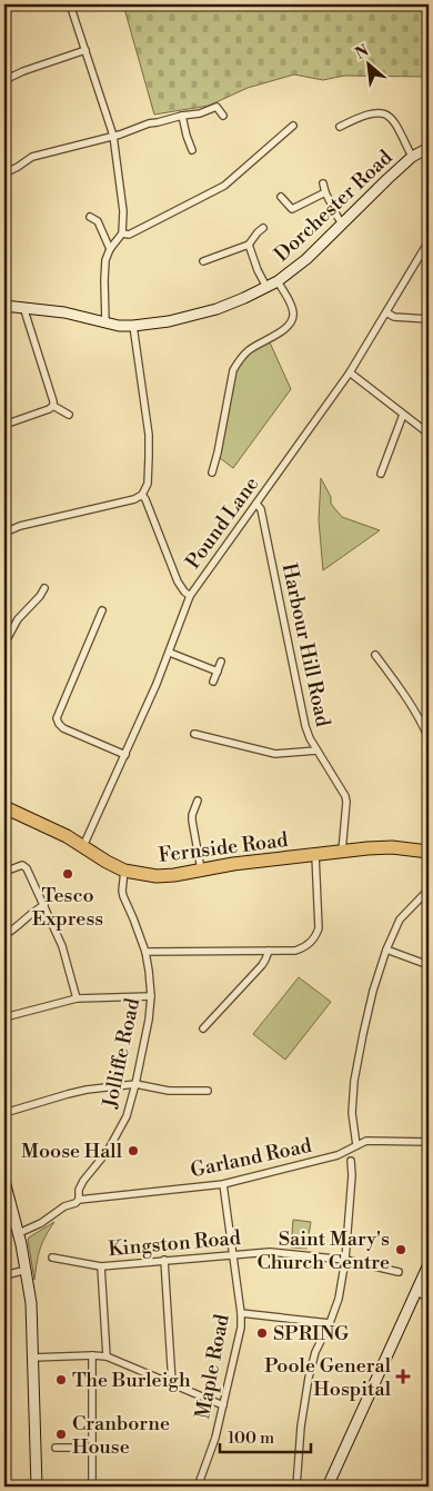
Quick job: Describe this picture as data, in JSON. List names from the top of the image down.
{
  "streets": {
    "highway": ["Fernside Road"],
    "main road": ["Dorchester Road"],
    "street": [
      "Pound Lane",
      "Harbour Hill Road",
      "Jolliffe Road",
      "Garland Road",
      "Kingston Road",
      "Maple Road"
    ]
  },
  "crossings": [
    ["Pound Lane", "Harbour Hill Road"],
    ["Pound Lane", "Fernside Road"],
    ["Harbour Hill Road", "Fernside Road"],
    ["Fernside Road", "Jolliffe Road"],
    ["Jolliffe Road", "Garland Road"],
    ["Garland Road", "Maple Road"],
    ["Kingston Road", "Maple Road"]
  ],
  "places": {
    "other": [
      "Tesco Express",
      "Moose Hall",
      "Saint Mary's Church Centre",
      "SPRING",
      "The Burleigh",
      "Cranborne House"
    ],
    "health": ["Poole General Hospital"]
  },
  "scale_bar": "100 m",
  "north": "top left"
}
